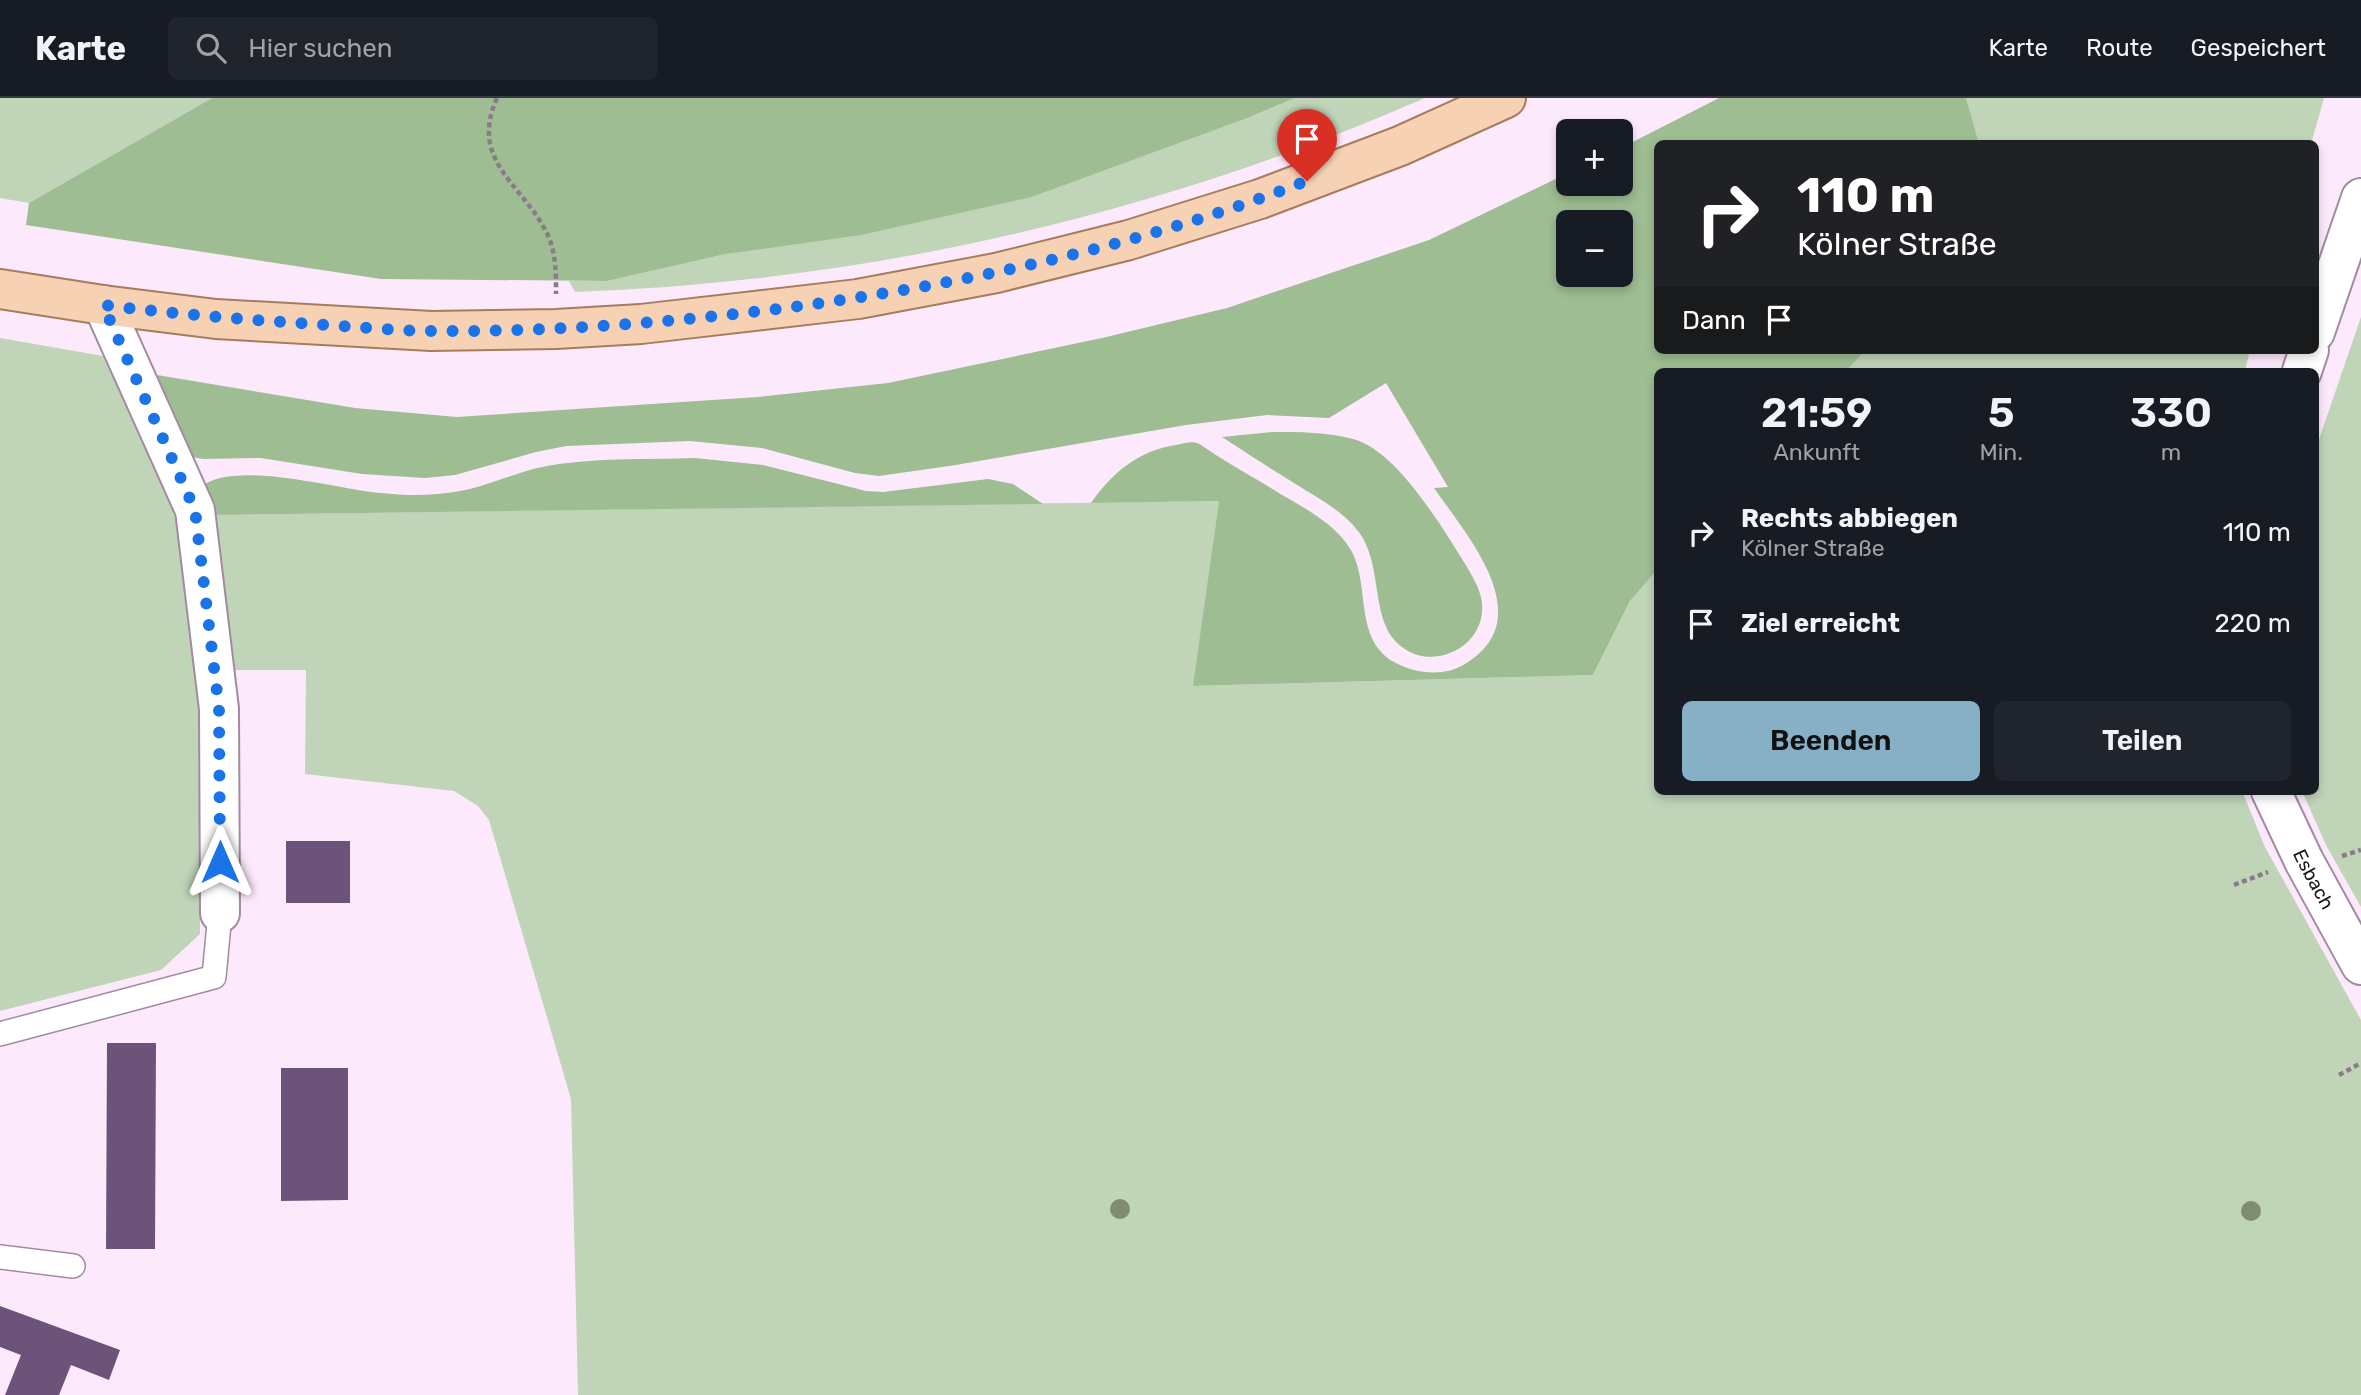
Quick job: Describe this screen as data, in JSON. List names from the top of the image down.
{
  "streets": {
    "street": ["Esbach"]
  },
  "page": {
    "header": "Karte",
    "search": "Hier suchen",
    "nav": ["Karte", "Route", "Gespeichert"],
    "map_buttons": ["+", "−"],
    "turn": ["110 m", "Kölner Straße"],
    "then": "Dann",
    "eta": [
      "21:59",
      "Ankunft",
      "5",
      "Min.",
      "330",
      "m"
    ],
    "list": [
      {
        "name": "Rechts abbiegen",
        "note": "Kölner Straße",
        "value": "110 m"
      },
      {
        "name": "Ziel erreicht",
        "value": "220 m"
      }
    ],
    "buttons": ["Beenden", "Teilen"]
  }
}
